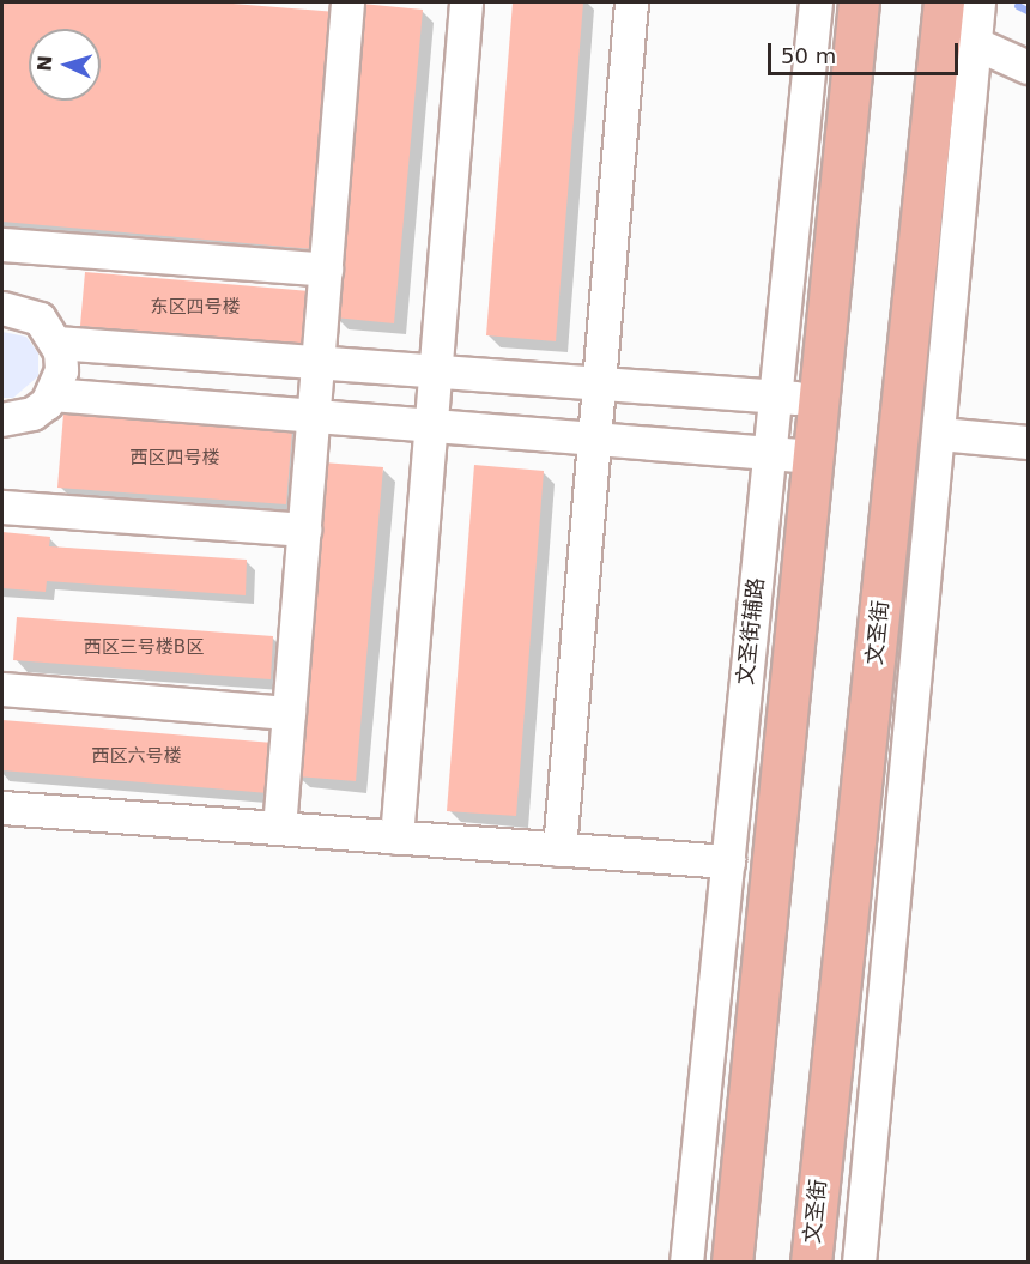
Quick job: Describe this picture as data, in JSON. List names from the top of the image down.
{
  "streets": {
    "main road": ["文圣街"],
    "street": ["文圣街辅路"]
  },
  "house_numbers": [
    "东区四号楼",
    "西区四号楼",
    "西区三号楼B区",
    "西区六号楼"
  ],
  "scale_bar": "50 m",
  "north": "left"
}
